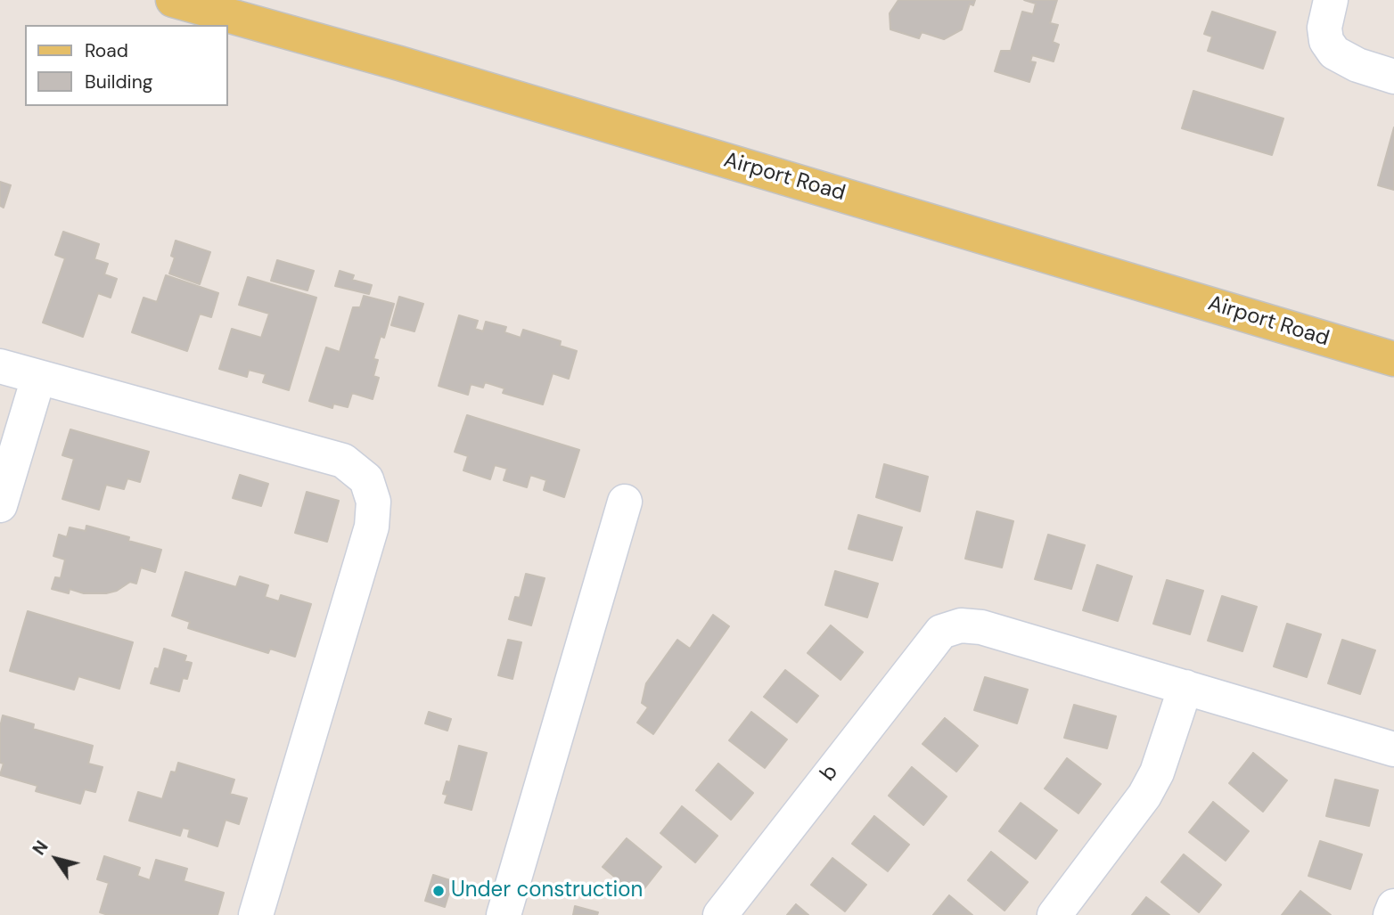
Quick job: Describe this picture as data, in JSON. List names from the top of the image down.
{
  "streets": {
    "main road": ["Airport Road"],
    "street": ["b"]
  },
  "places": ["Under construction"],
  "legend": ["Road", "Building"],
  "north": "top left"
}
